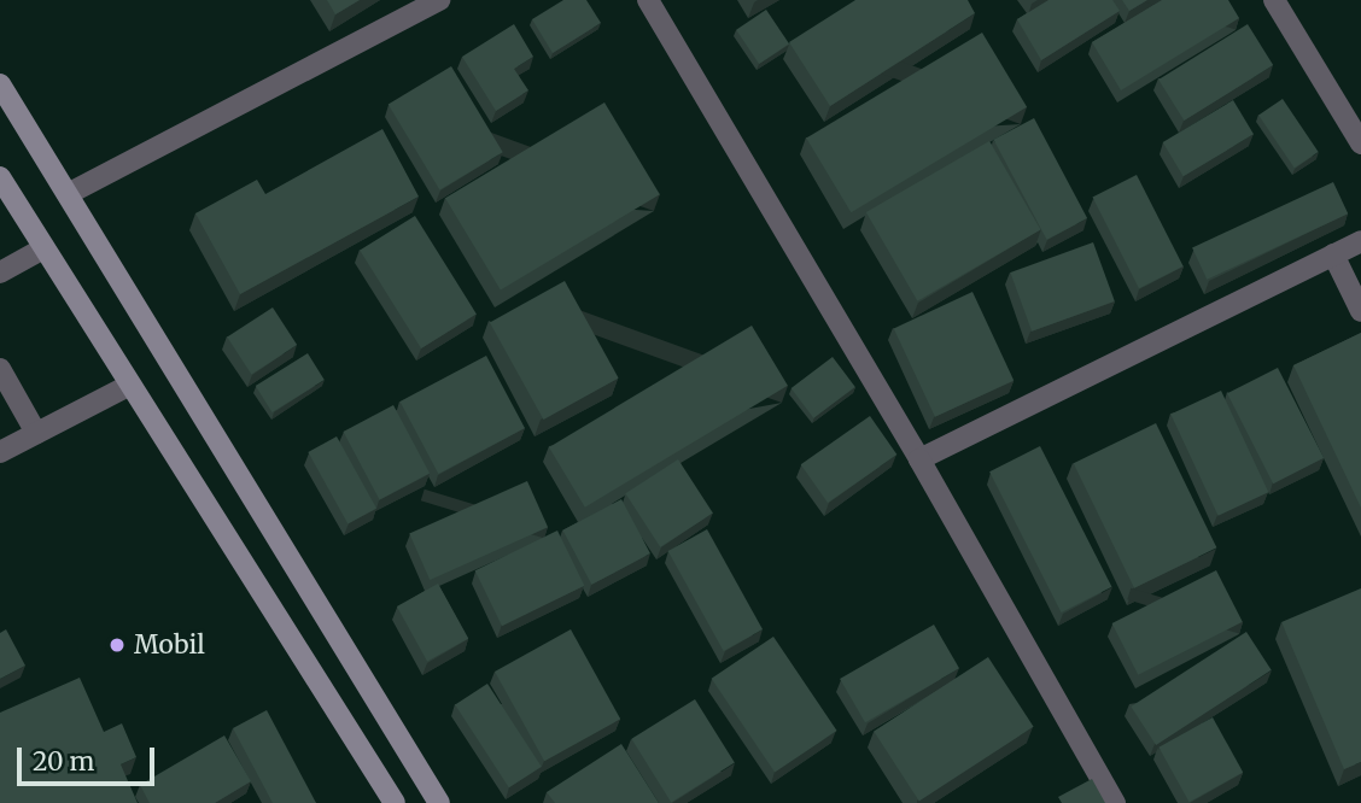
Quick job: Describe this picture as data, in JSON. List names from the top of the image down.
{
  "places": ["Mobil"],
  "scale_bar": "20 m"
}
